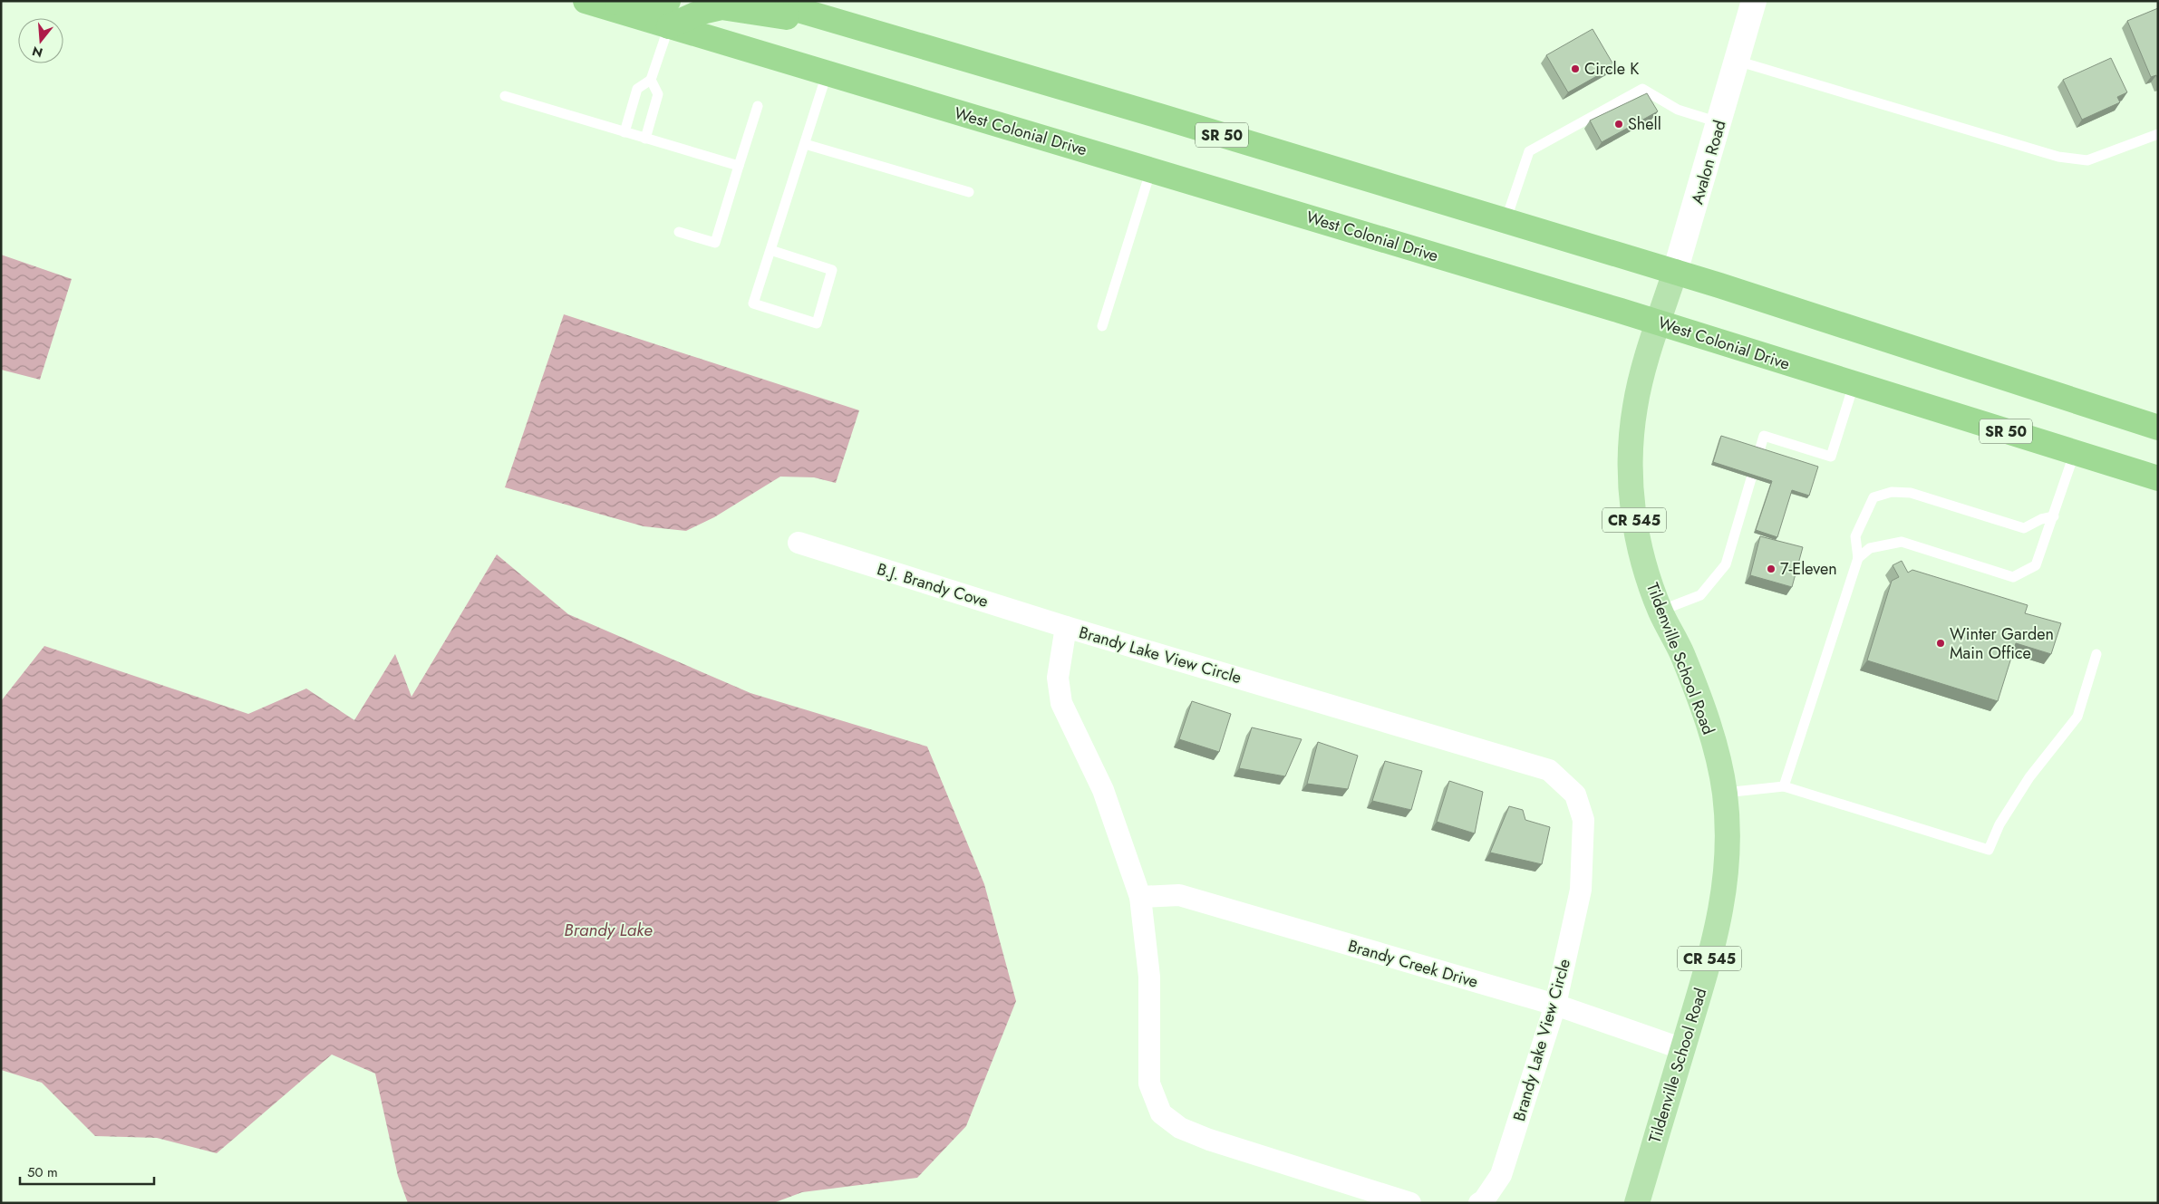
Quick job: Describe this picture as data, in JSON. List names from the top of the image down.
{
  "streets": {
    "highway": ["West Colonial Drive", "SR 50"],
    "main road": ["Avalon Road", "CR 545", "Tildenville School Road"],
    "street": ["B.J. Brandy Cove", "Brandy Lake View Circle", "Brandy Creek Drive"]
  },
  "crossings": [
    ["West Colonial Drive", "Avalon Road"],
    ["West Colonial Drive", "Tildenville School Road"],
    ["SR 50", "Avalon Road"],
    ["Avalon Road", "Tildenville School Road"],
    ["B.J. Brandy Cove", "Brandy Lake View Circle"],
    ["Brandy Lake View Circle", "Brandy Creek Drive"],
    ["Tildenville School Road", "Brandy Creek Drive"]
  ],
  "water": ["Brandy Lake"],
  "places": [
    "Circle K",
    "Shell",
    "7-Eleven",
    "Winter Garden Main Office"
  ],
  "scale_bar": "50 m",
  "north": "bottom"
}
